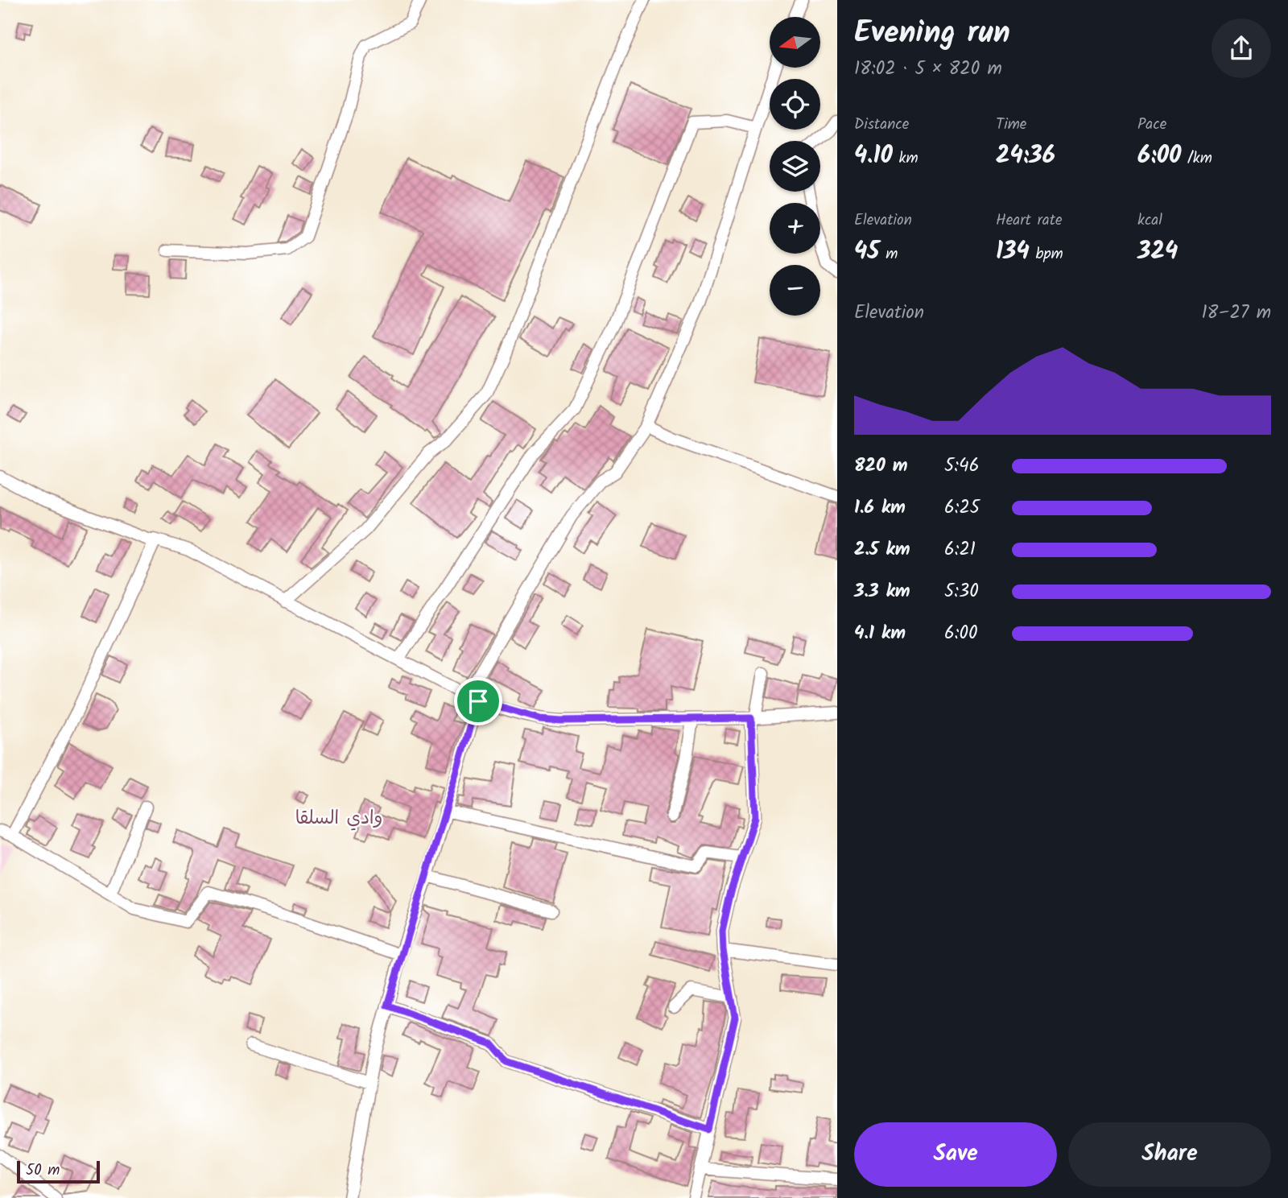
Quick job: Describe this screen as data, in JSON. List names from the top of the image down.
{
  "districts": ["وادي السلقا"],
  "scale_bar": "50 m",
  "north": "left",
  "page": {
    "heading": ["Evening run", "18:02 · 5 × 820 m"],
    "map_buttons": ["+", "−"],
    "stats": [
      ["Distance", "4.10 km"],
      ["Time", "24:36"],
      ["Pace", "6:00 /km"],
      ["Elevation", "45 m"],
      ["Heart rate", "134 bpm"],
      ["kcal", "324"]
    ],
    "chart": ["Elevation", "18–27 m"],
    "list": [
      {
        "name": "820 m",
        "note": "5:46"
      },
      {
        "name": "1.6 km",
        "note": "6:25"
      },
      {
        "name": "2.5 km",
        "note": "6:21"
      },
      {
        "name": "3.3 km",
        "note": "5:30"
      },
      {
        "name": "4.1 km",
        "note": "6:00"
      }
    ],
    "buttons": ["Save", "Share"],
    "scale": "50 m"
  }
}
